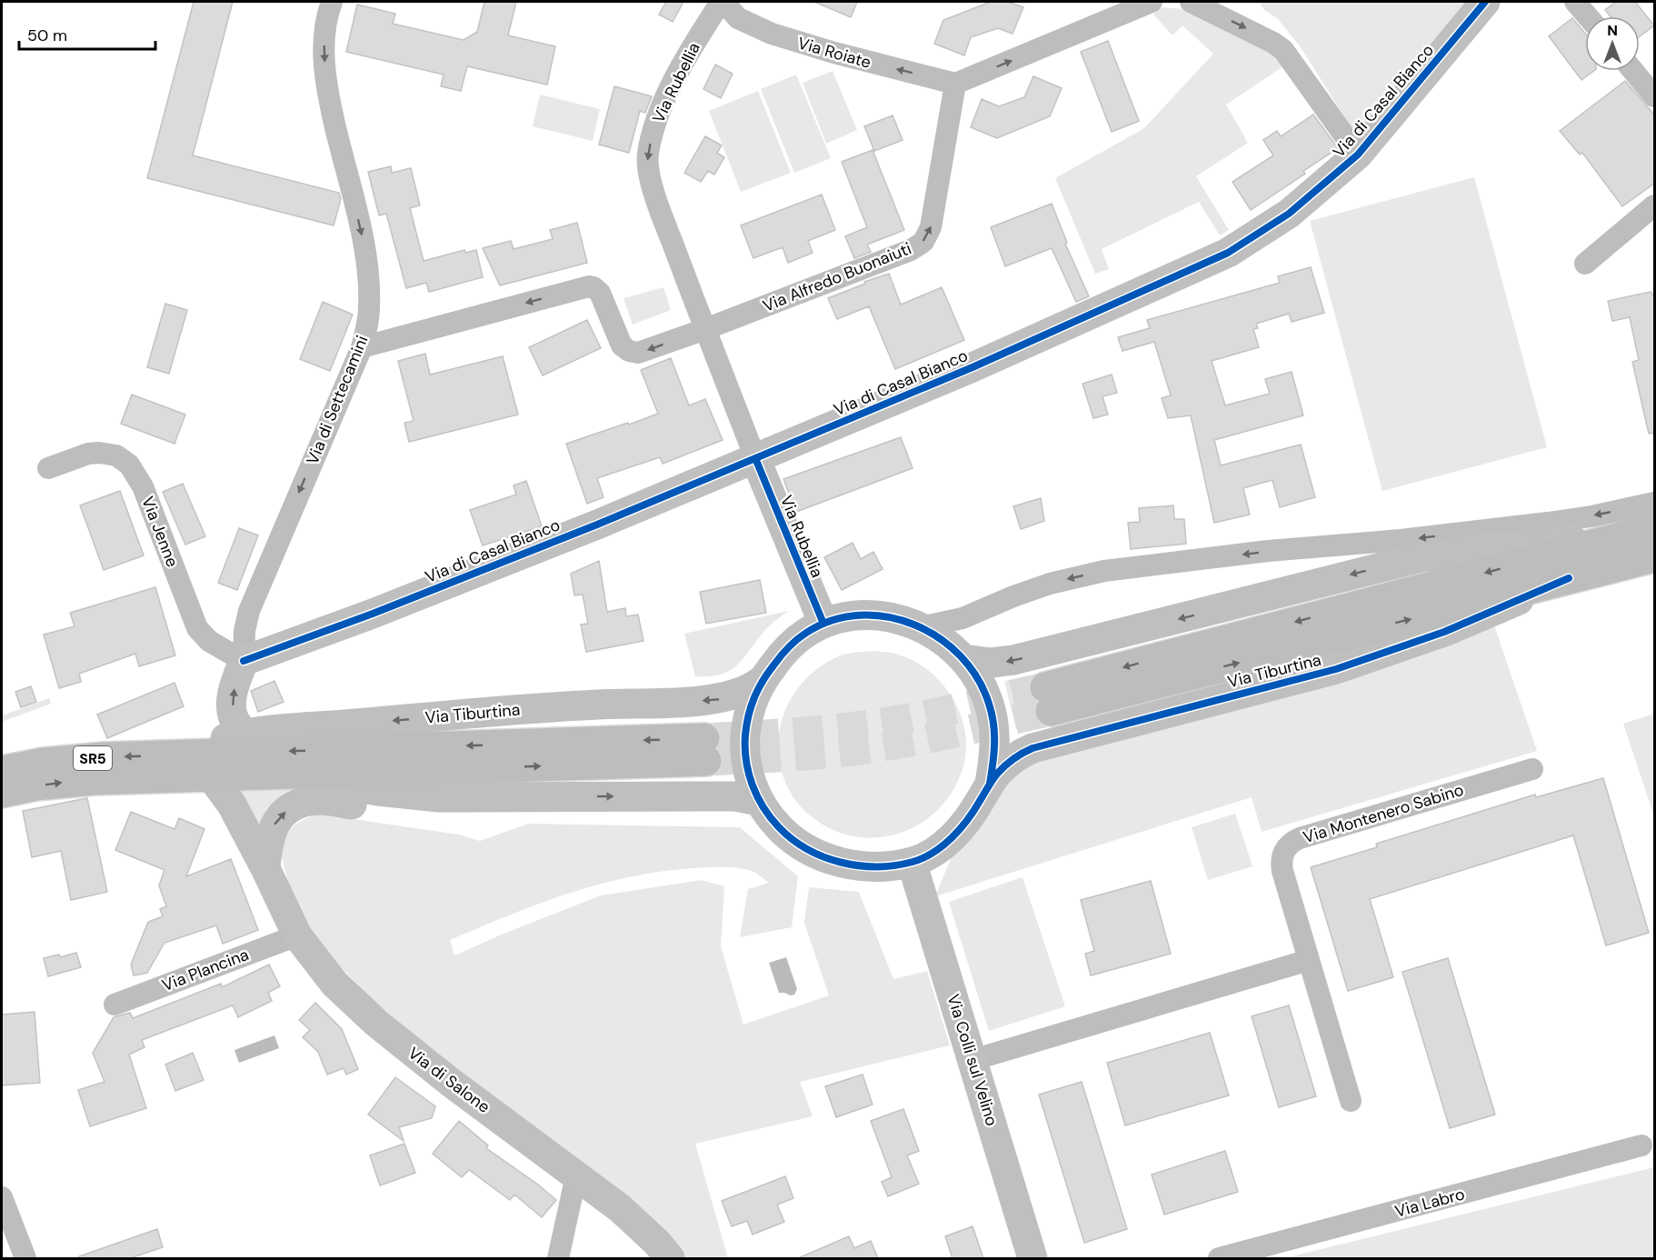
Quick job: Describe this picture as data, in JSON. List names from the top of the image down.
{
  "streets": {
    "main road": ["Via Tiburtina", "SR5"],
    "street": [
      "Via Roiate",
      "Via Rubellia",
      "Via di Casal Bianco",
      "Via Alfredo Buonaiuti",
      "Via di Settecamini",
      "Via Jenne",
      "Via Montenero Sabino",
      "Via Plancina",
      "Via Colli sul Velino",
      "Via di Salone",
      "Via Labro"
    ]
  },
  "crossings": [
    ["Via Roiate", "Via Rubellia"],
    ["Via Roiate", "Via Alfredo Buonaiuti"],
    ["Via Rubellia", "Via di Casal Bianco"],
    ["Via Rubellia", "Via Alfredo Buonaiuti"],
    ["Via Rubellia", "Via Tiburtina"],
    ["Via di Casal Bianco", "Via di Settecamini"],
    ["Via di Casal Bianco", "Via Jenne"],
    ["Via Alfredo Buonaiuti", "Via di Settecamini"],
    ["Via di Settecamini", "Via Jenne"],
    ["Via Tiburtina", "Via Colli sul Velino"],
    ["Via Tiburtina", "Via di Salone"],
    ["Via Plancina", "Via di Salone"]
  ],
  "one_way": ["Via Roiate", "Via Rubellia", "Via di Settecamini"],
  "scale_bar": "50 m",
  "north": "top"
}
